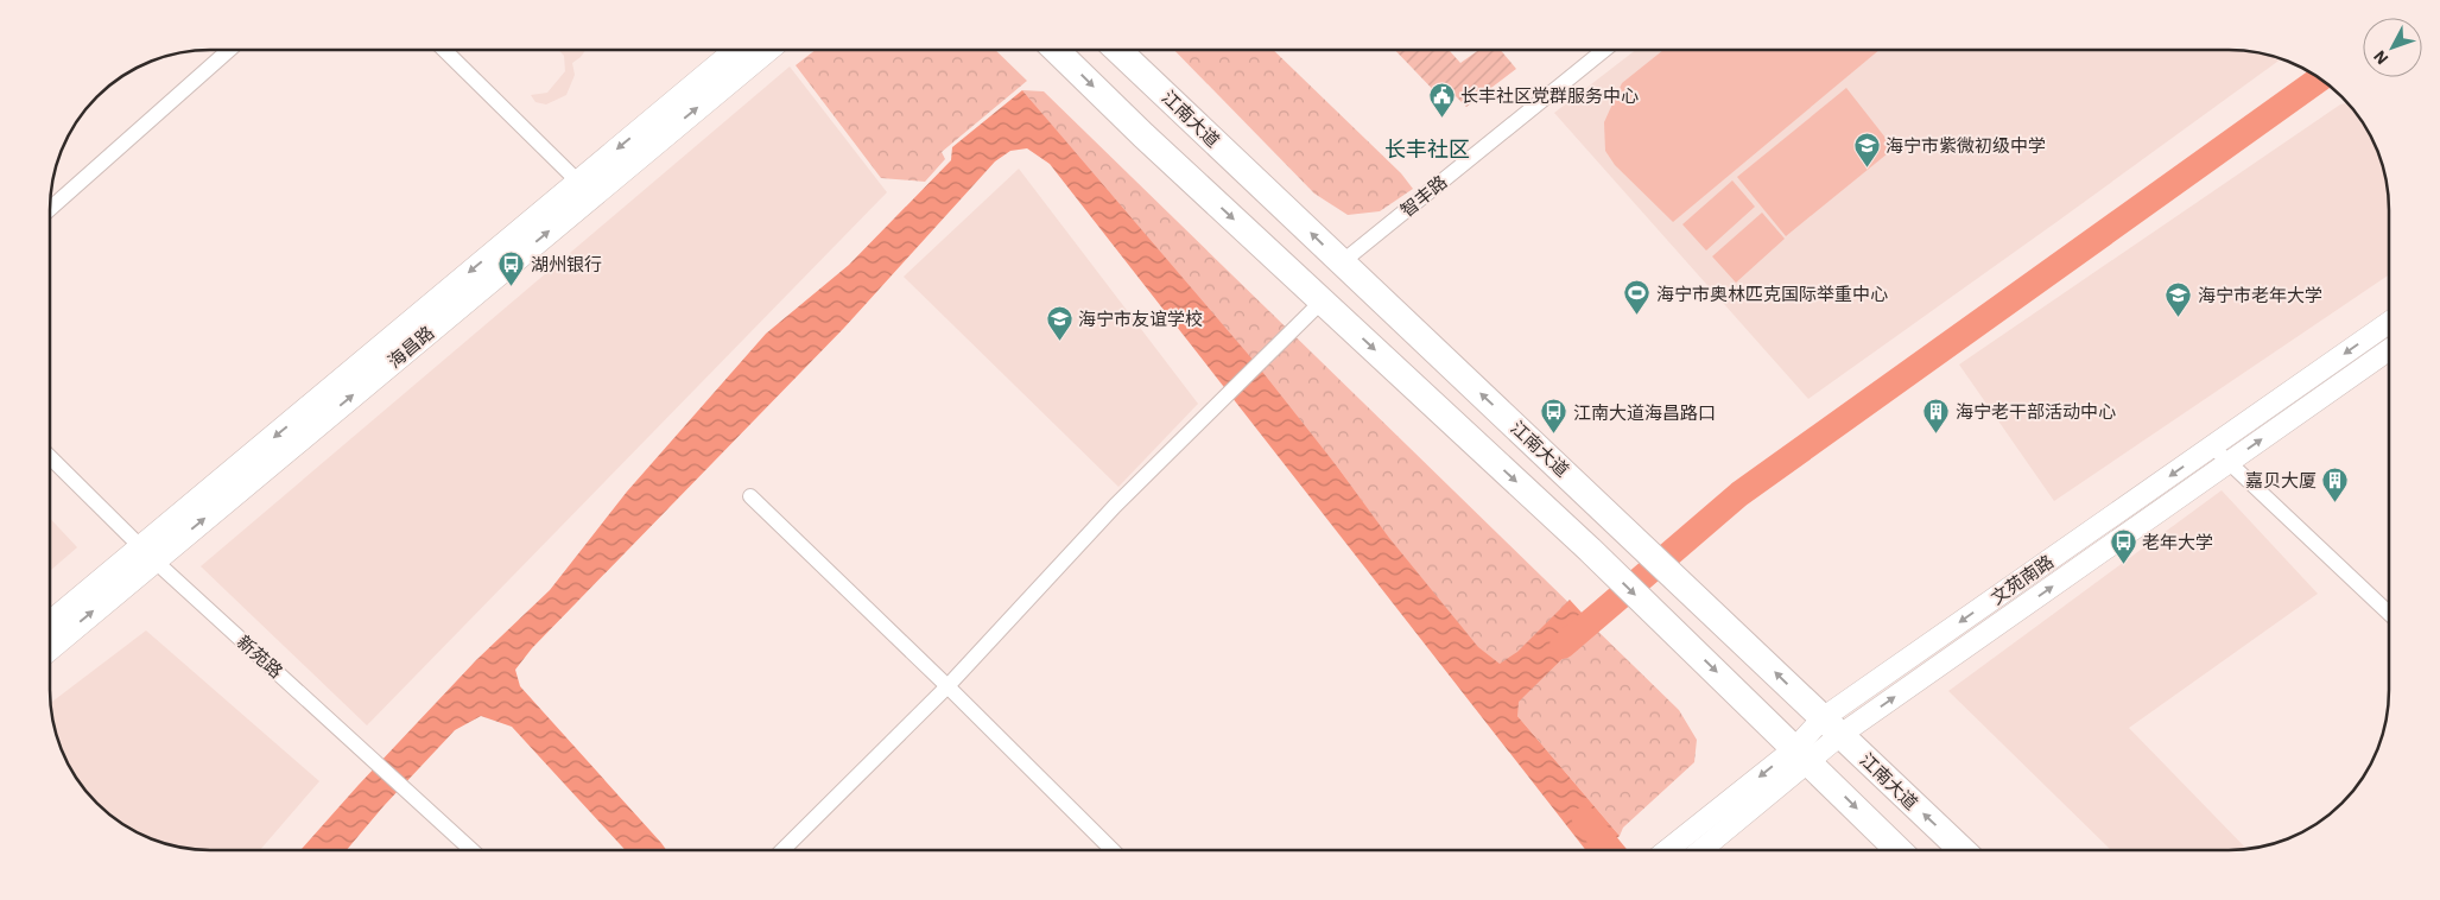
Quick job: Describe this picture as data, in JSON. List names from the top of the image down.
{
  "streets": {
    "highway": ["江南大道"],
    "main road": ["海昌路", "文苑南路"],
    "street": ["智丰路", "新苑路"]
  },
  "crossings": [
    ["江南大道", "智丰路"],
    ["江南大道", "文苑南路"],
    ["海昌路", "新苑路"]
  ],
  "districts": ["长丰社区"],
  "places": {
    "public building": ["长丰社区党群服务中心"],
    "school or university": ["海宁市紫微初级中学", "海宁市老年大学", "海宁市友谊学校"],
    "bus stop": ["湖州银行", "江南大道海昌路口", "老年大学"],
    "sports": ["海宁市奥林匹克国际举重中心"],
    "building": ["海宁老干部活动中心", "嘉贝大厦"]
  },
  "north": "bottom left"
}
